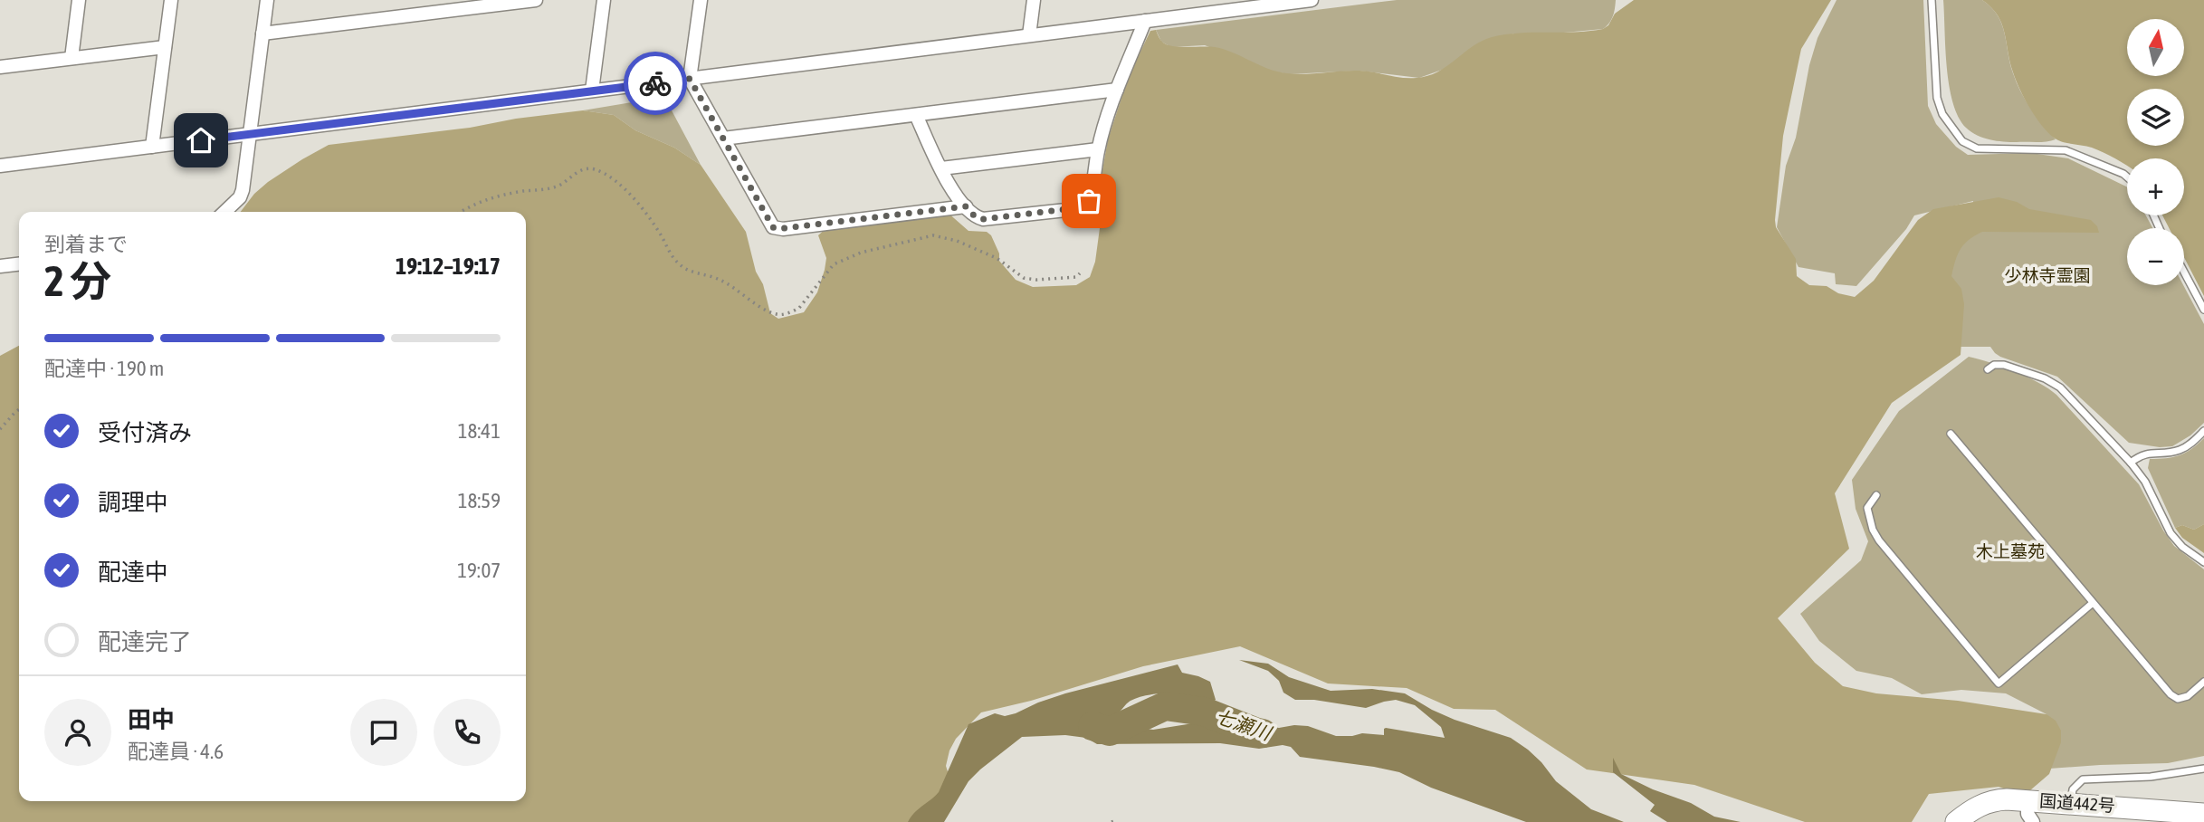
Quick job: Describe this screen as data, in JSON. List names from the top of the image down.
{
  "streets": {
    "highway": ["国道442号"]
  },
  "water": ["七瀬川"],
  "parks": ["少林寺霊園", "木上墓苑"],
  "north": "top",
  "page": {
    "map_buttons": ["+", "−"],
    "heading": ["2 分", "到着まで", "19:12–19:17"],
    "panel": ["田中", "配達員 · 4.6"],
    "bar": "配達中 · 190 m",
    "list": [
      ["受付済み", "18:41"],
      ["調理中", "18:59"],
      ["配達中", "19:07"],
      "配達完了"
    ]
  }
}
